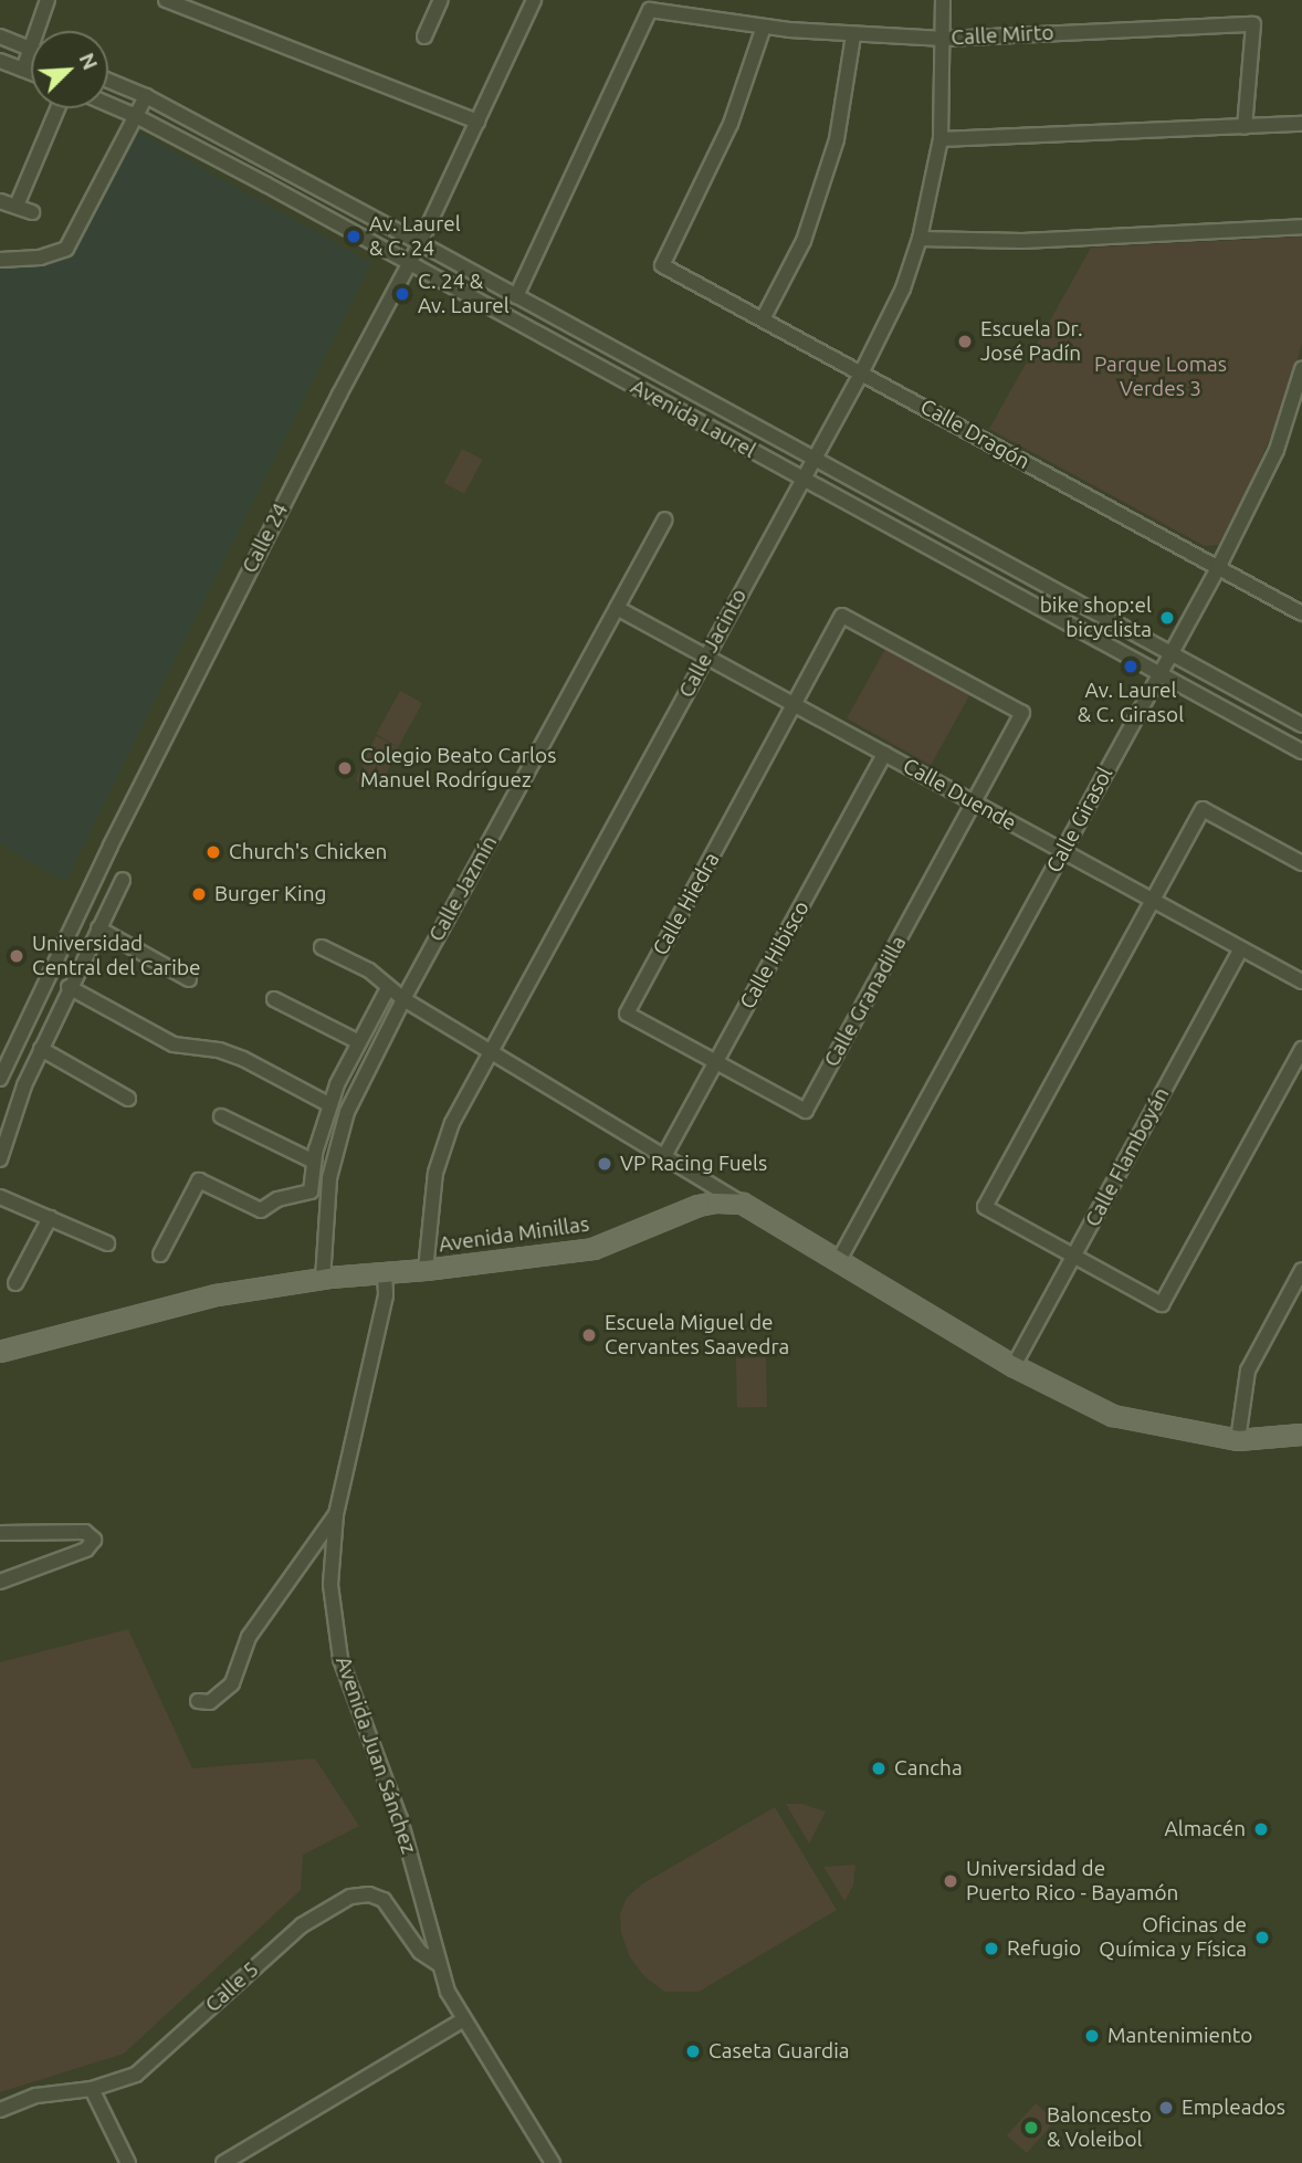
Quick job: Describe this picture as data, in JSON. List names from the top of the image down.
{
  "streets": {
    "main road": ["Avenida Minillas"],
    "street": [
      "Calle Mirto",
      "Avenida Laurel",
      "Calle Dragón",
      "Calle 24",
      "Calle Jacinto",
      "Calle Duende",
      "Calle Girasol",
      "Calle Jazmín",
      "Calle Hiedra",
      "Calle Hibisco",
      "Calle Granadilla",
      "Calle Flamboyán",
      "Avenida Juan Sánchez",
      "Calle 5"
    ]
  },
  "crossings": [
    ["Calle Mirto", "Avenida Laurel"],
    ["Calle Mirto", "Calle Dragón"],
    ["Calle Mirto", "Calle Jacinto"],
    ["Avenida Laurel", "Calle 24"],
    ["Avenida Laurel", "Calle Jacinto"],
    ["Avenida Laurel", "Calle Girasol"],
    ["Calle Dragón", "Calle Jacinto"],
    ["Calle Dragón", "Calle Girasol"],
    ["Calle Jacinto", "Calle Duende"],
    ["Calle Jacinto", "Avenida Minillas"],
    ["Calle Duende", "Calle Girasol"],
    ["Calle Duende", "Calle Jazmín"],
    ["Calle Duende", "Calle Hiedra"],
    ["Calle Duende", "Calle Hibisco"],
    ["Calle Duende", "Calle Granadilla"],
    ["Calle Duende", "Calle Flamboyán"],
    ["Calle Jazmín", "Avenida Minillas"],
    ["Calle Hiedra", "Calle Hibisco"],
    ["Calle Hiedra", "Calle Granadilla"],
    ["Calle Hibisco", "Calle Granadilla"],
    ["Avenida Minillas", "Avenida Juan Sánchez"],
    ["Avenida Juan Sánchez", "Calle 5"]
  ],
  "parks": ["Parque Lomas Verdes 3"],
  "places": [
    "Av. Laurel & C. 24",
    "C. 24 & Av. Laurel",
    "Escuela Dr. José Padín",
    "bike shop:el bicyclista",
    "Av. Laurel & C. Girasol",
    "Colegio Beato Carlos Manuel Rodríguez",
    "Church's Chicken",
    "Burger King",
    "Universidad Central del Caribe",
    "VP Racing Fuels",
    "Escuela Miguel de Cervantes Saavedra",
    "Cancha",
    "Almacén",
    "Universidad de Puerto Rico - Bayamón",
    "Oficinas de Química y Física",
    "Refugio",
    "Mantenimiento",
    "Caseta Guardia",
    "Empleados",
    "Baloncesto & Voleibol"
  ],
  "north": "top right"
}
